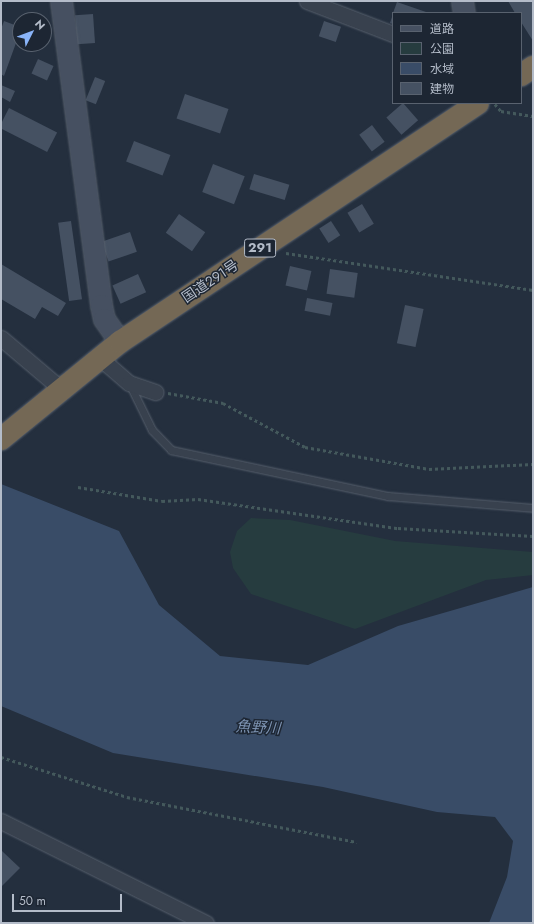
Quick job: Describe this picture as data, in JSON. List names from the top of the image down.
{
  "streets": {
    "highway": ["291", "国道291号"]
  },
  "crossings": [
    ["291", "国道291号"]
  ],
  "water": ["魚野川"],
  "legend": [
    "道路",
    "公園",
    "水域",
    "建物"
  ],
  "scale_bar": "50 m",
  "north": "top right"
}
